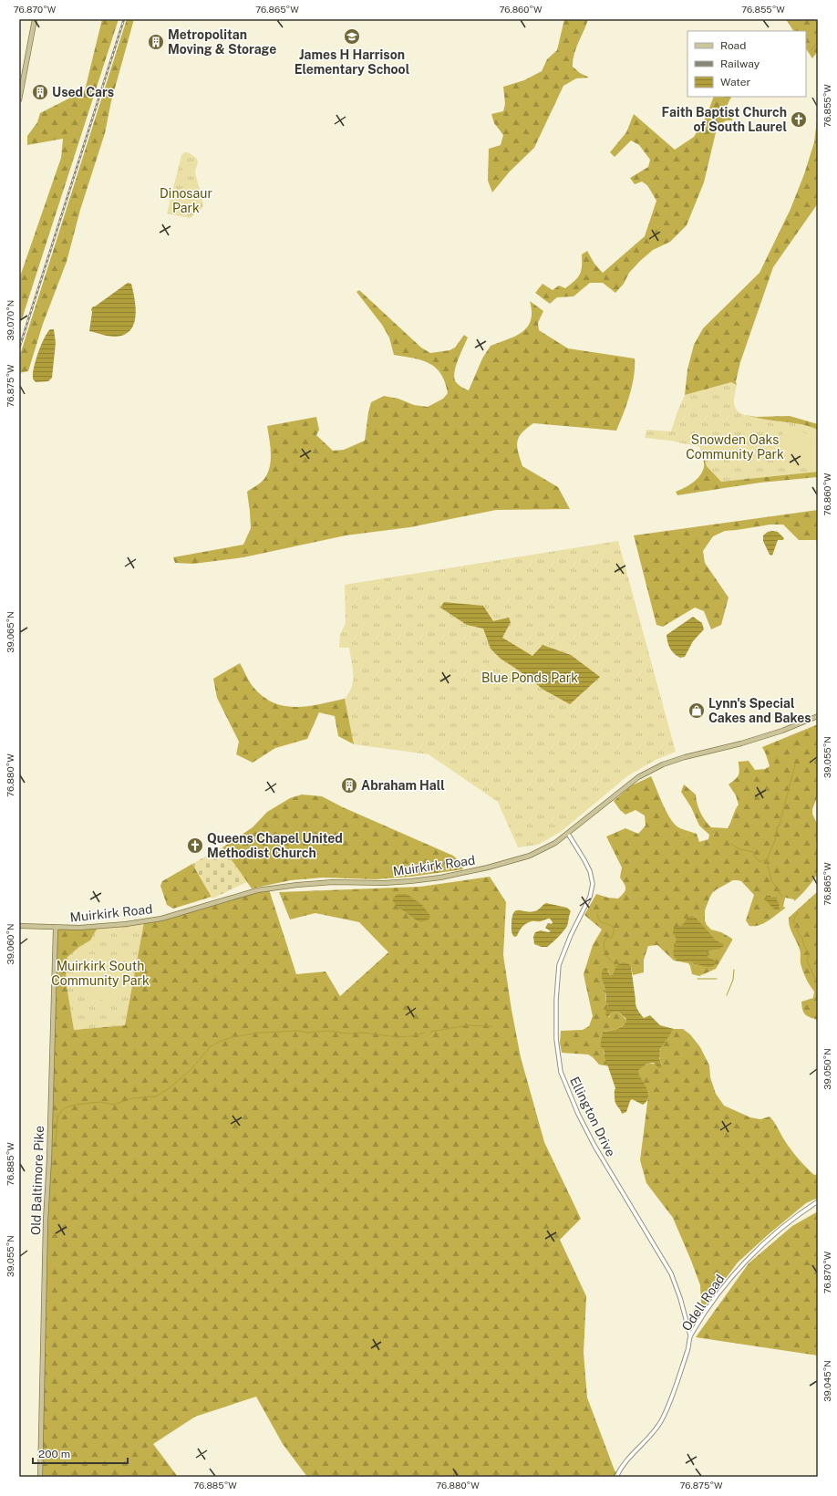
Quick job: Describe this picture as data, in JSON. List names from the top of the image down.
{
  "streets": {
    "main road": ["Muirkirk Road", "Old Baltimore Pike"],
    "street": ["Ellington Drive", "Odell Road"]
  },
  "crossings": [
    ["Muirkirk Road", "Ellington Drive"],
    ["Muirkirk Road", "Old Baltimore Pike"],
    ["Ellington Drive", "Odell Road"]
  ],
  "parks": [
    "Dinosaur Park",
    "Snowden Oaks Community Park",
    "Blue Ponds Park",
    "Muirkirk South Community Park"
  ],
  "places": {
    "school or university": ["James H Harrison Elementary School"],
    "building": ["Metropolitan Moving & Storage", "Used Cars", "Abraham Hall"],
    "church": ["Faith Baptist Church of South Laurel", "Queens Chapel United Methodist Church"],
    "shop": ["Lynn's Special Cakes and Bakes"]
  },
  "legend": ["Road", "Railway", "Water"],
  "scale_bar": "200 m",
  "coordinates": [
    "76.870°W",
    "76.865°W",
    "76.860°W",
    "76.855°W",
    "39.070°N",
    "76.875°W",
    "39.065°N",
    "39.055°N",
    "76.880°W",
    "39.060°N",
    "39.050°N",
    "76.885°W",
    "39.045°N"
  ]
}
